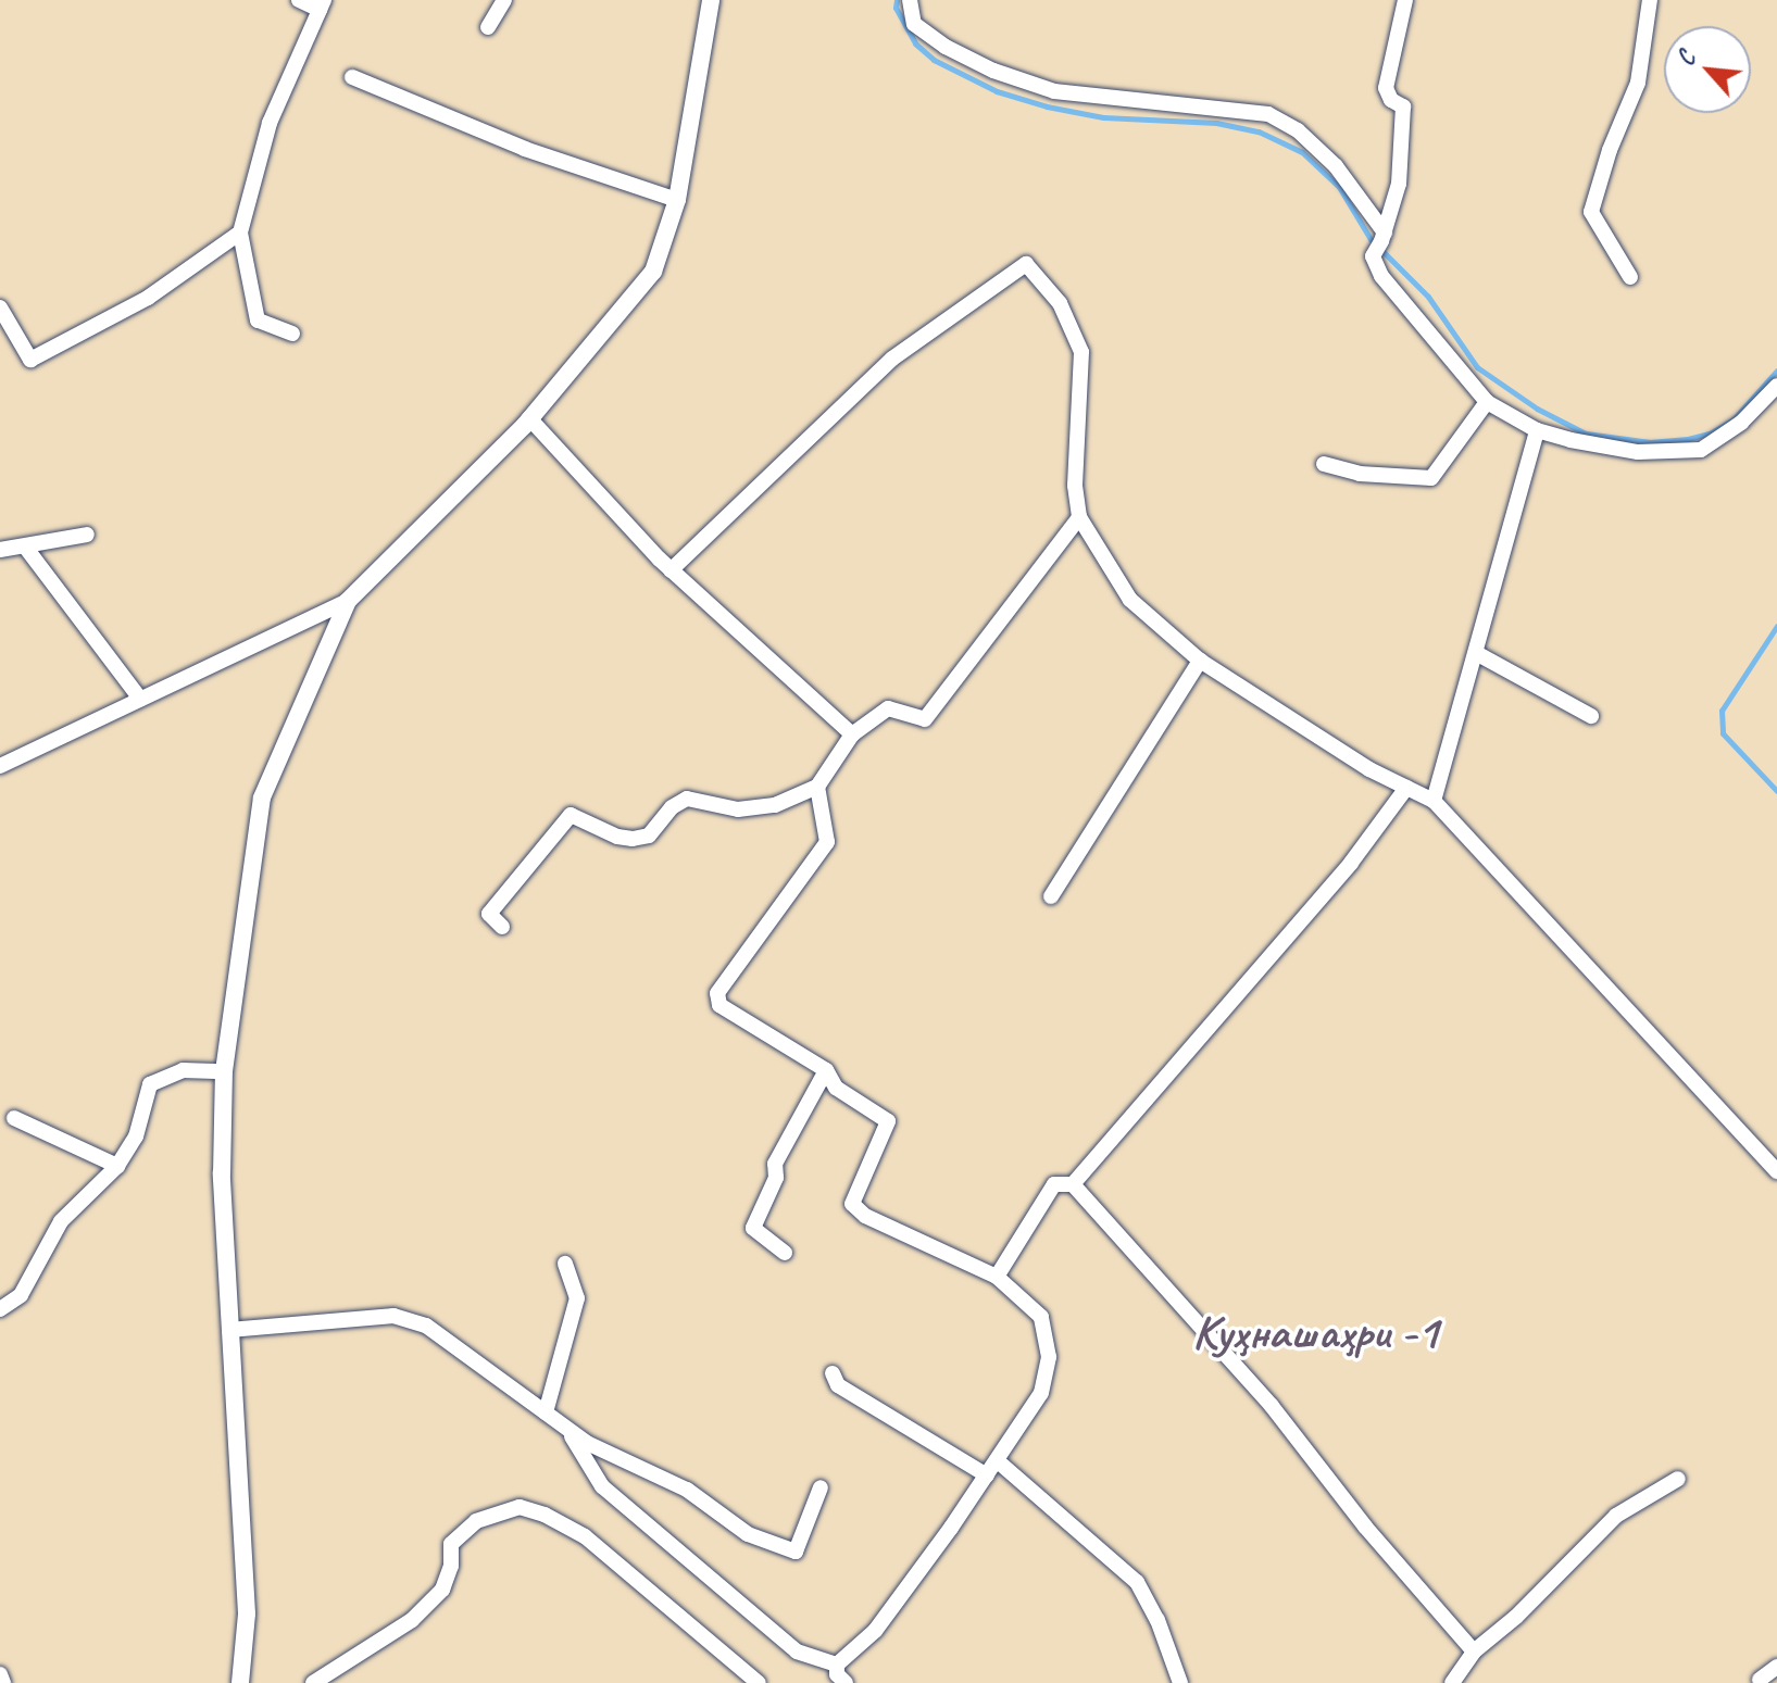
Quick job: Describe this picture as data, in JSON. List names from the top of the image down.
{
  "districts": ["Куҳнашаҳри -1"],
  "north": "top left"
}
